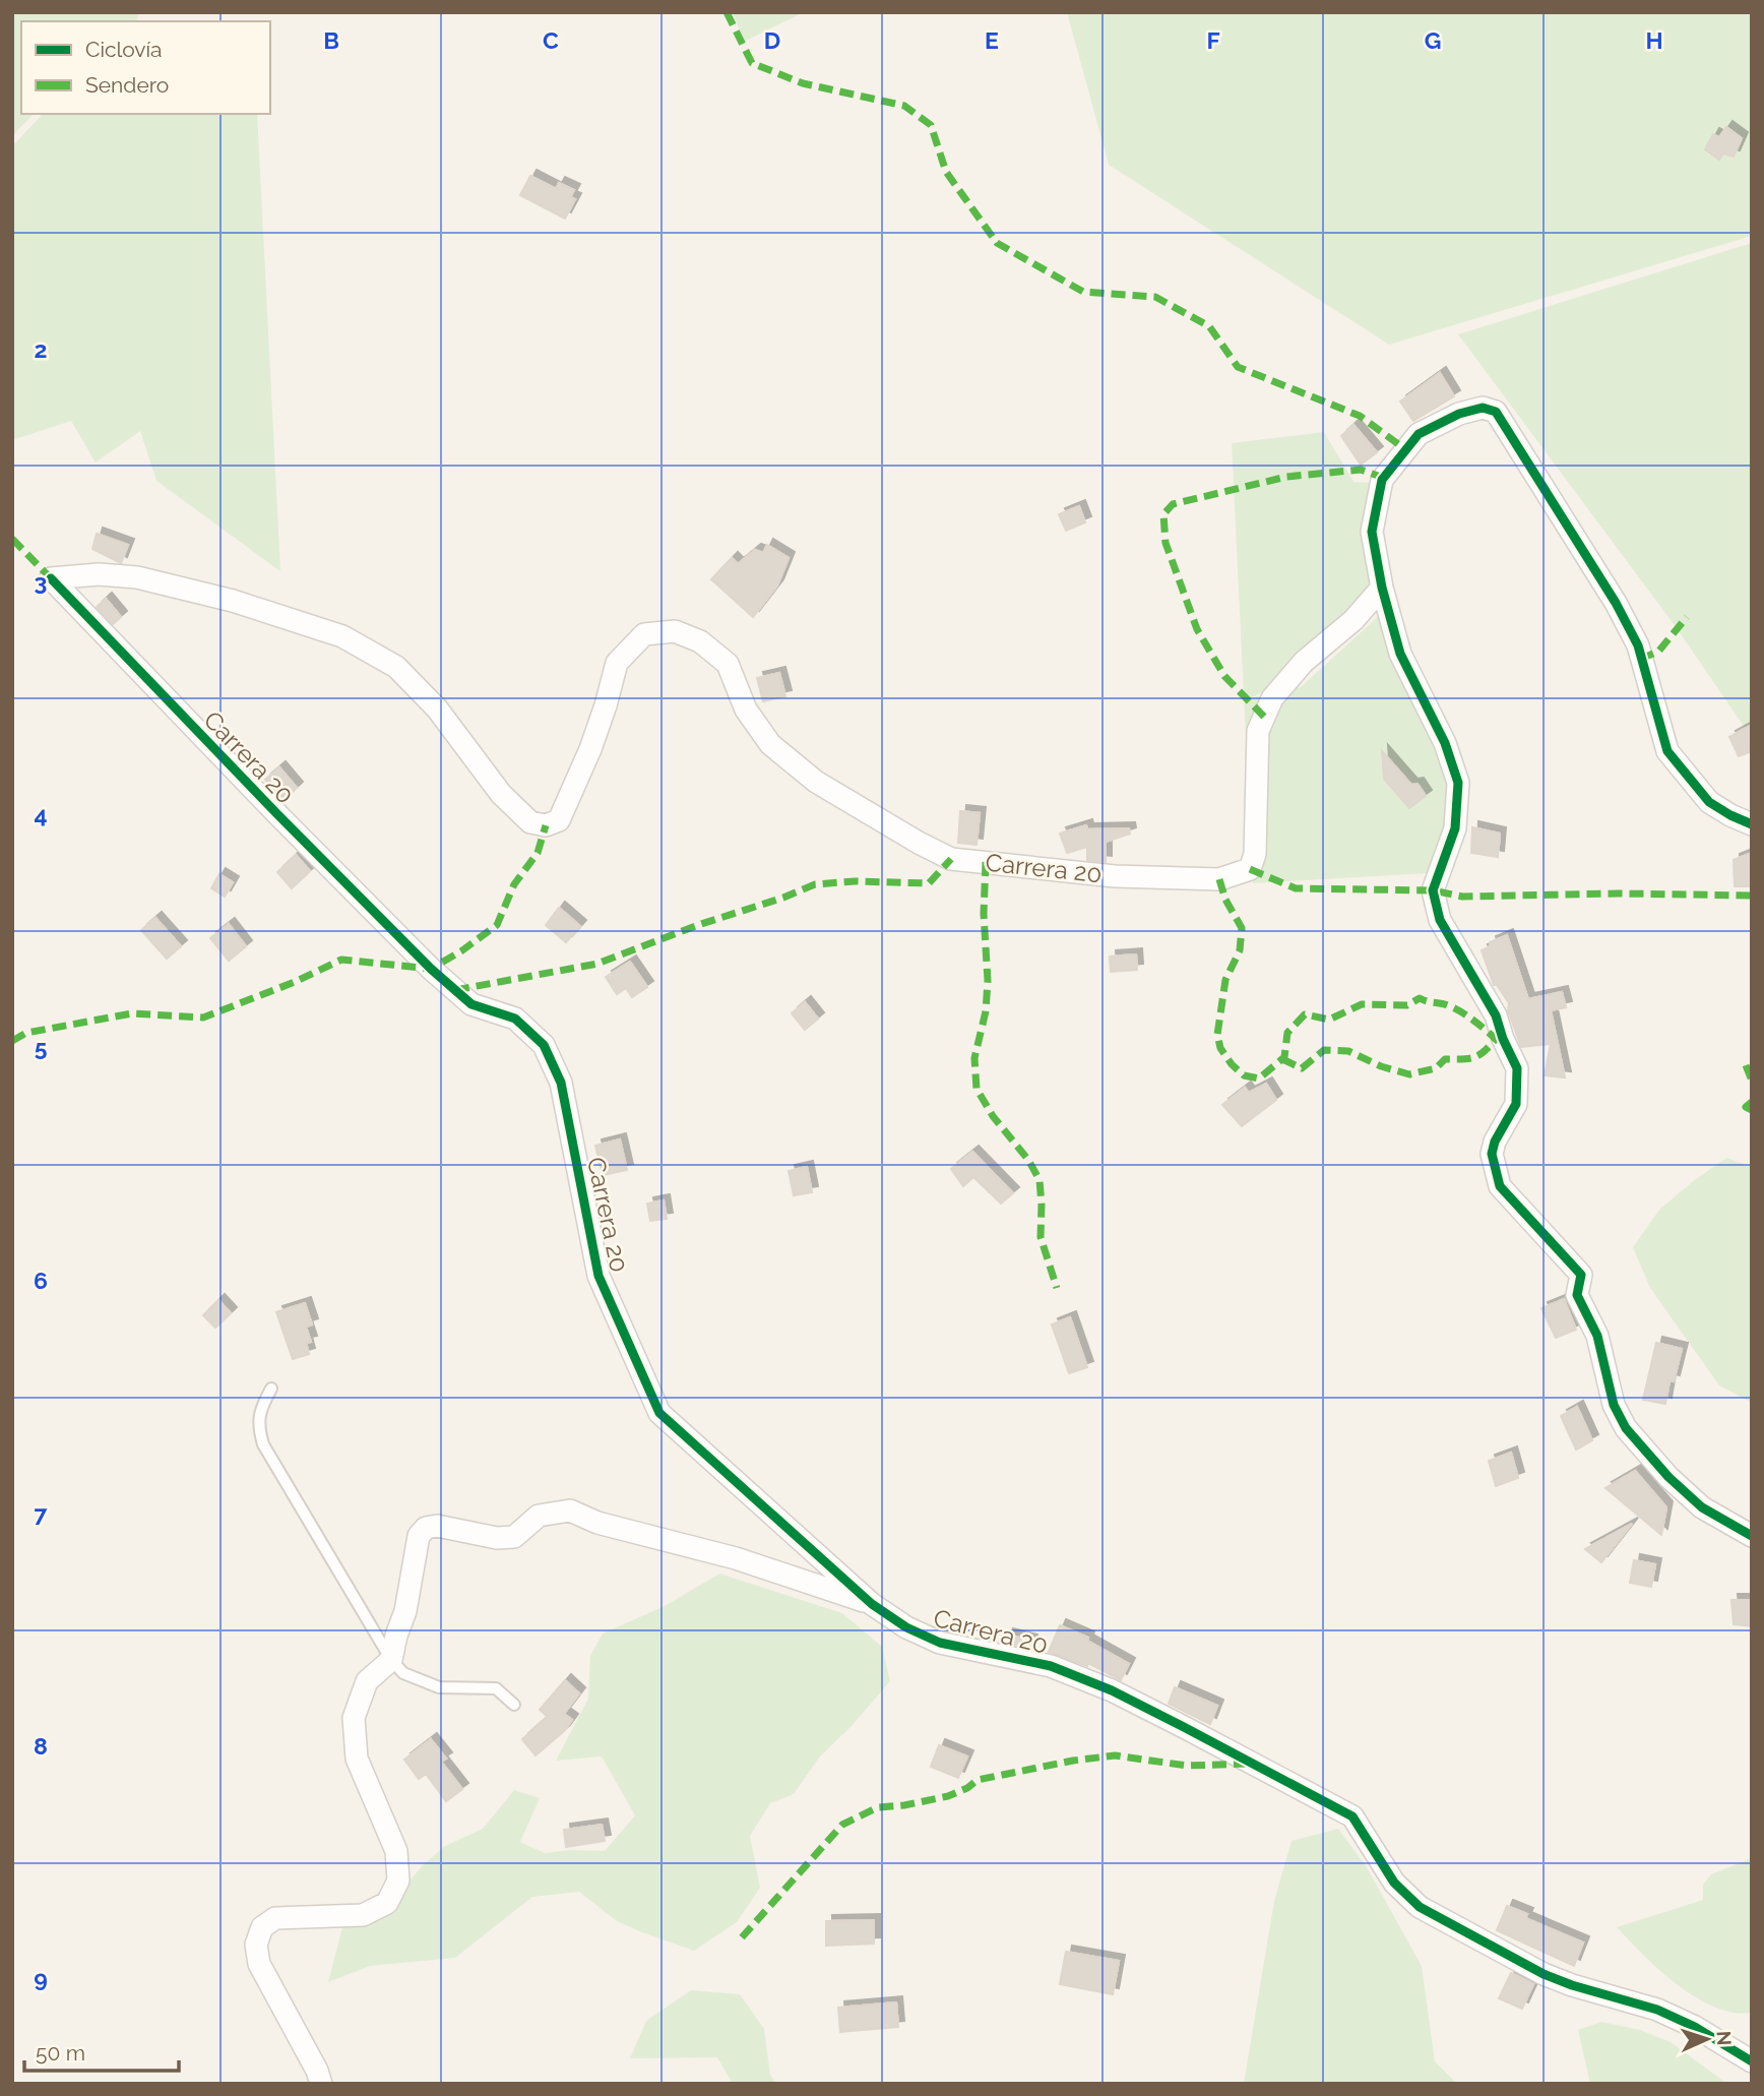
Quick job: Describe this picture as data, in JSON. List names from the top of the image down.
{
  "streets": {
    "street": ["Carrera 20"]
  },
  "legend": ["Ciclovía", "Sendero"],
  "scale_bar": "50 m",
  "north": "right",
  "grid": {
    "columns": [
      "B",
      "C",
      "D",
      "E",
      "F",
      "G",
      "H"
    ],
    "rows": [
      "2",
      "3",
      "4",
      "5",
      "6",
      "7",
      "8",
      "9"
    ]
  }
}
